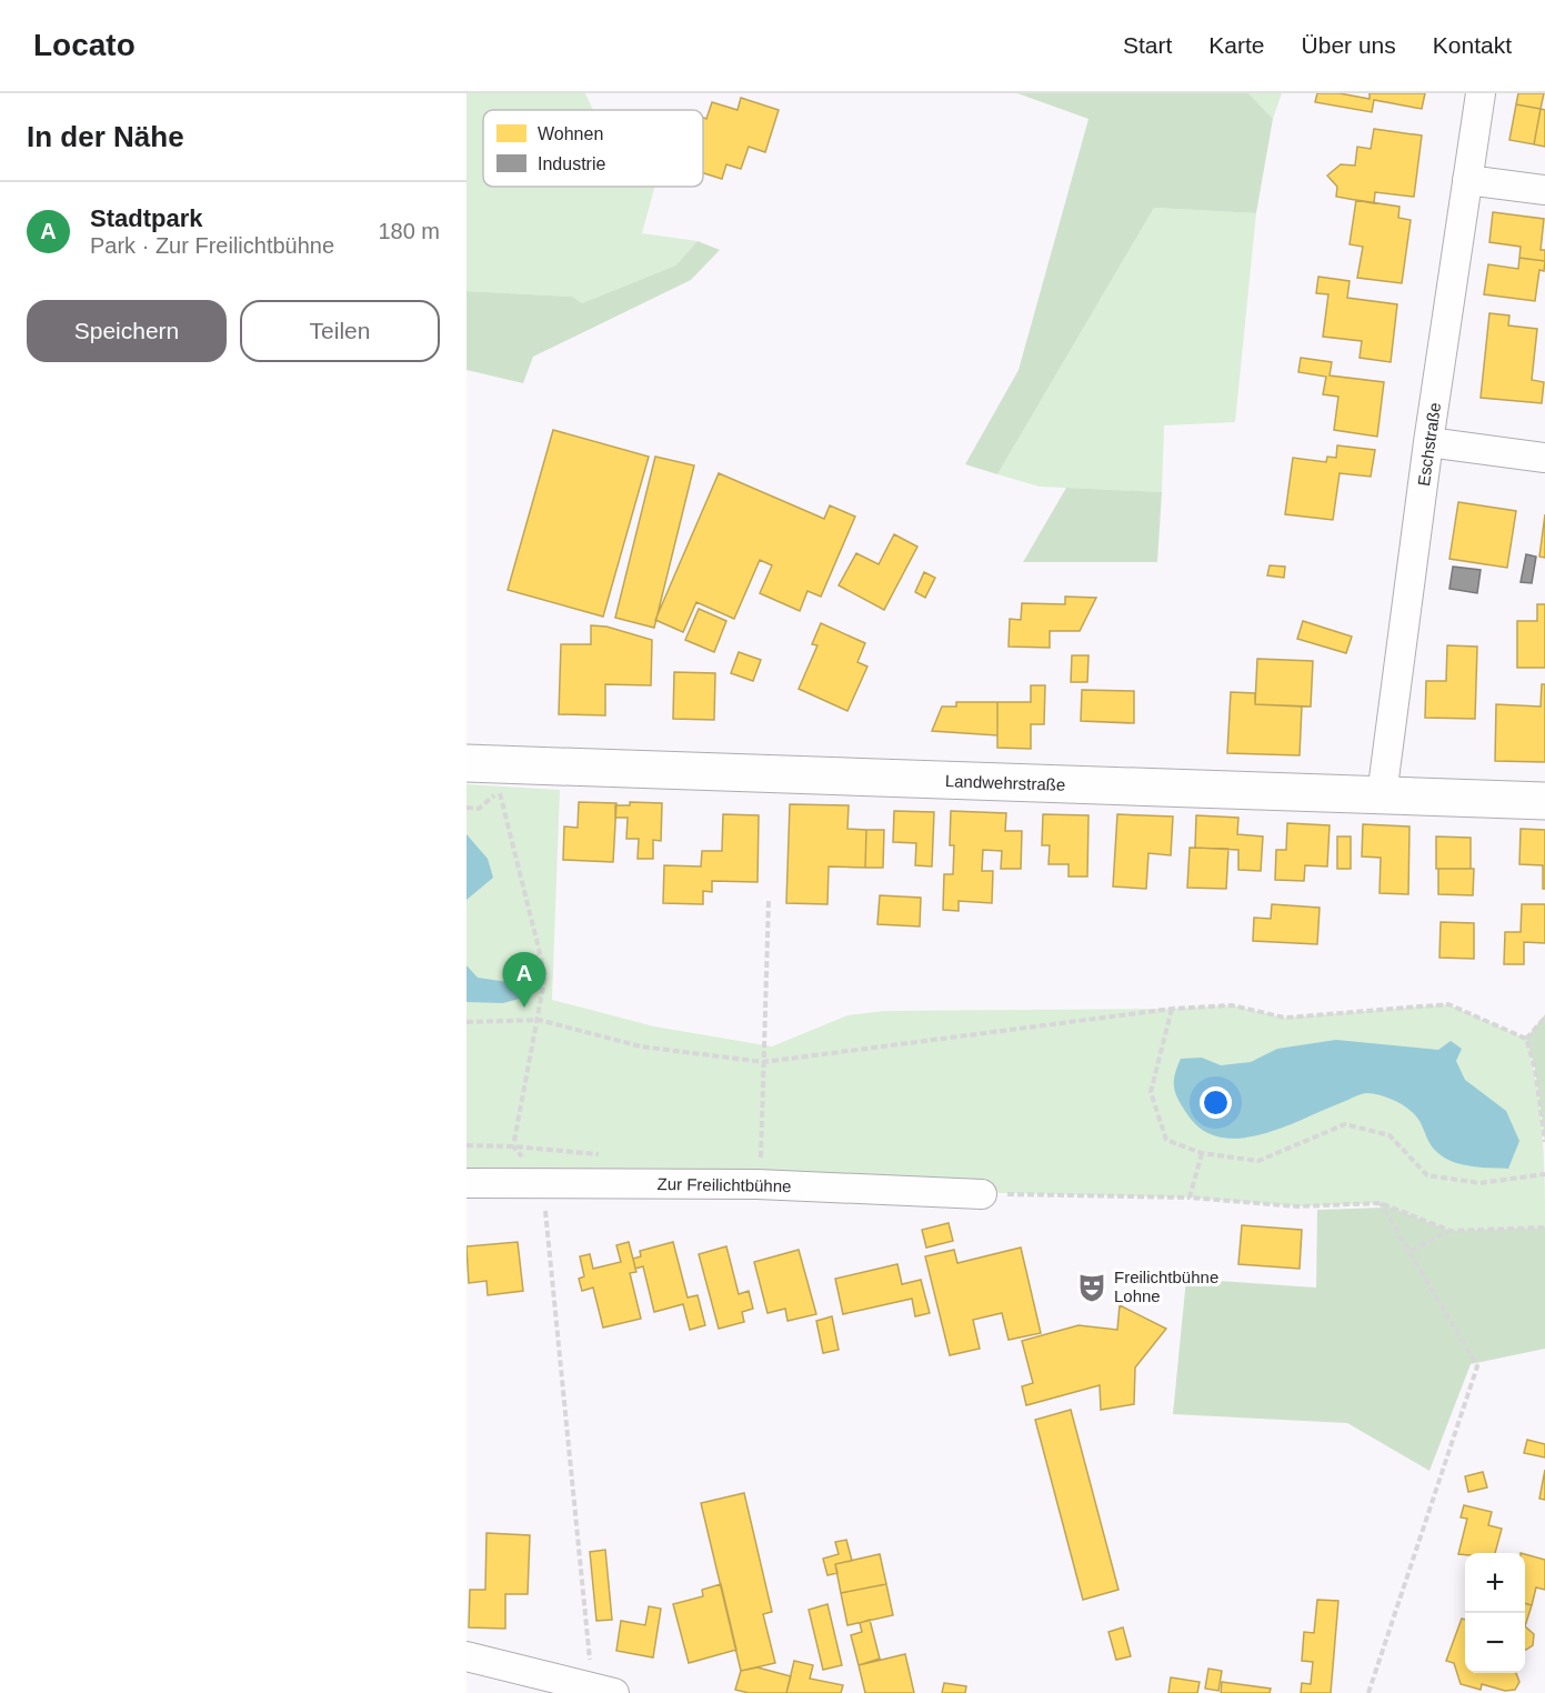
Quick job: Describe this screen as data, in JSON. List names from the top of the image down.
{
  "streets": {
    "street": ["Eschstraße", "Landwehrstraße", "Zur Freilichtbühne"]
  },
  "crossings": [
    ["Eschstraße", "Landwehrstraße"]
  ],
  "places": {
    "theatre": ["Freilichtbühne Lohne"]
  },
  "legend": ["Wohnen", "Industrie"],
  "page": {
    "header": "Locato",
    "nav": [
      "Start",
      "Karte",
      "Über uns",
      "Kontakt"
    ],
    "heading": "In der Nähe",
    "list": [
      {
        "mark": "A",
        "name": "Stadtpark",
        "note": "Park · Zur Freilichtbühne",
        "value": "180 m"
      }
    ],
    "buttons": ["Speichern", "Teilen"],
    "pins": "A",
    "map_buttons": ["+", "−"]
  }
}
